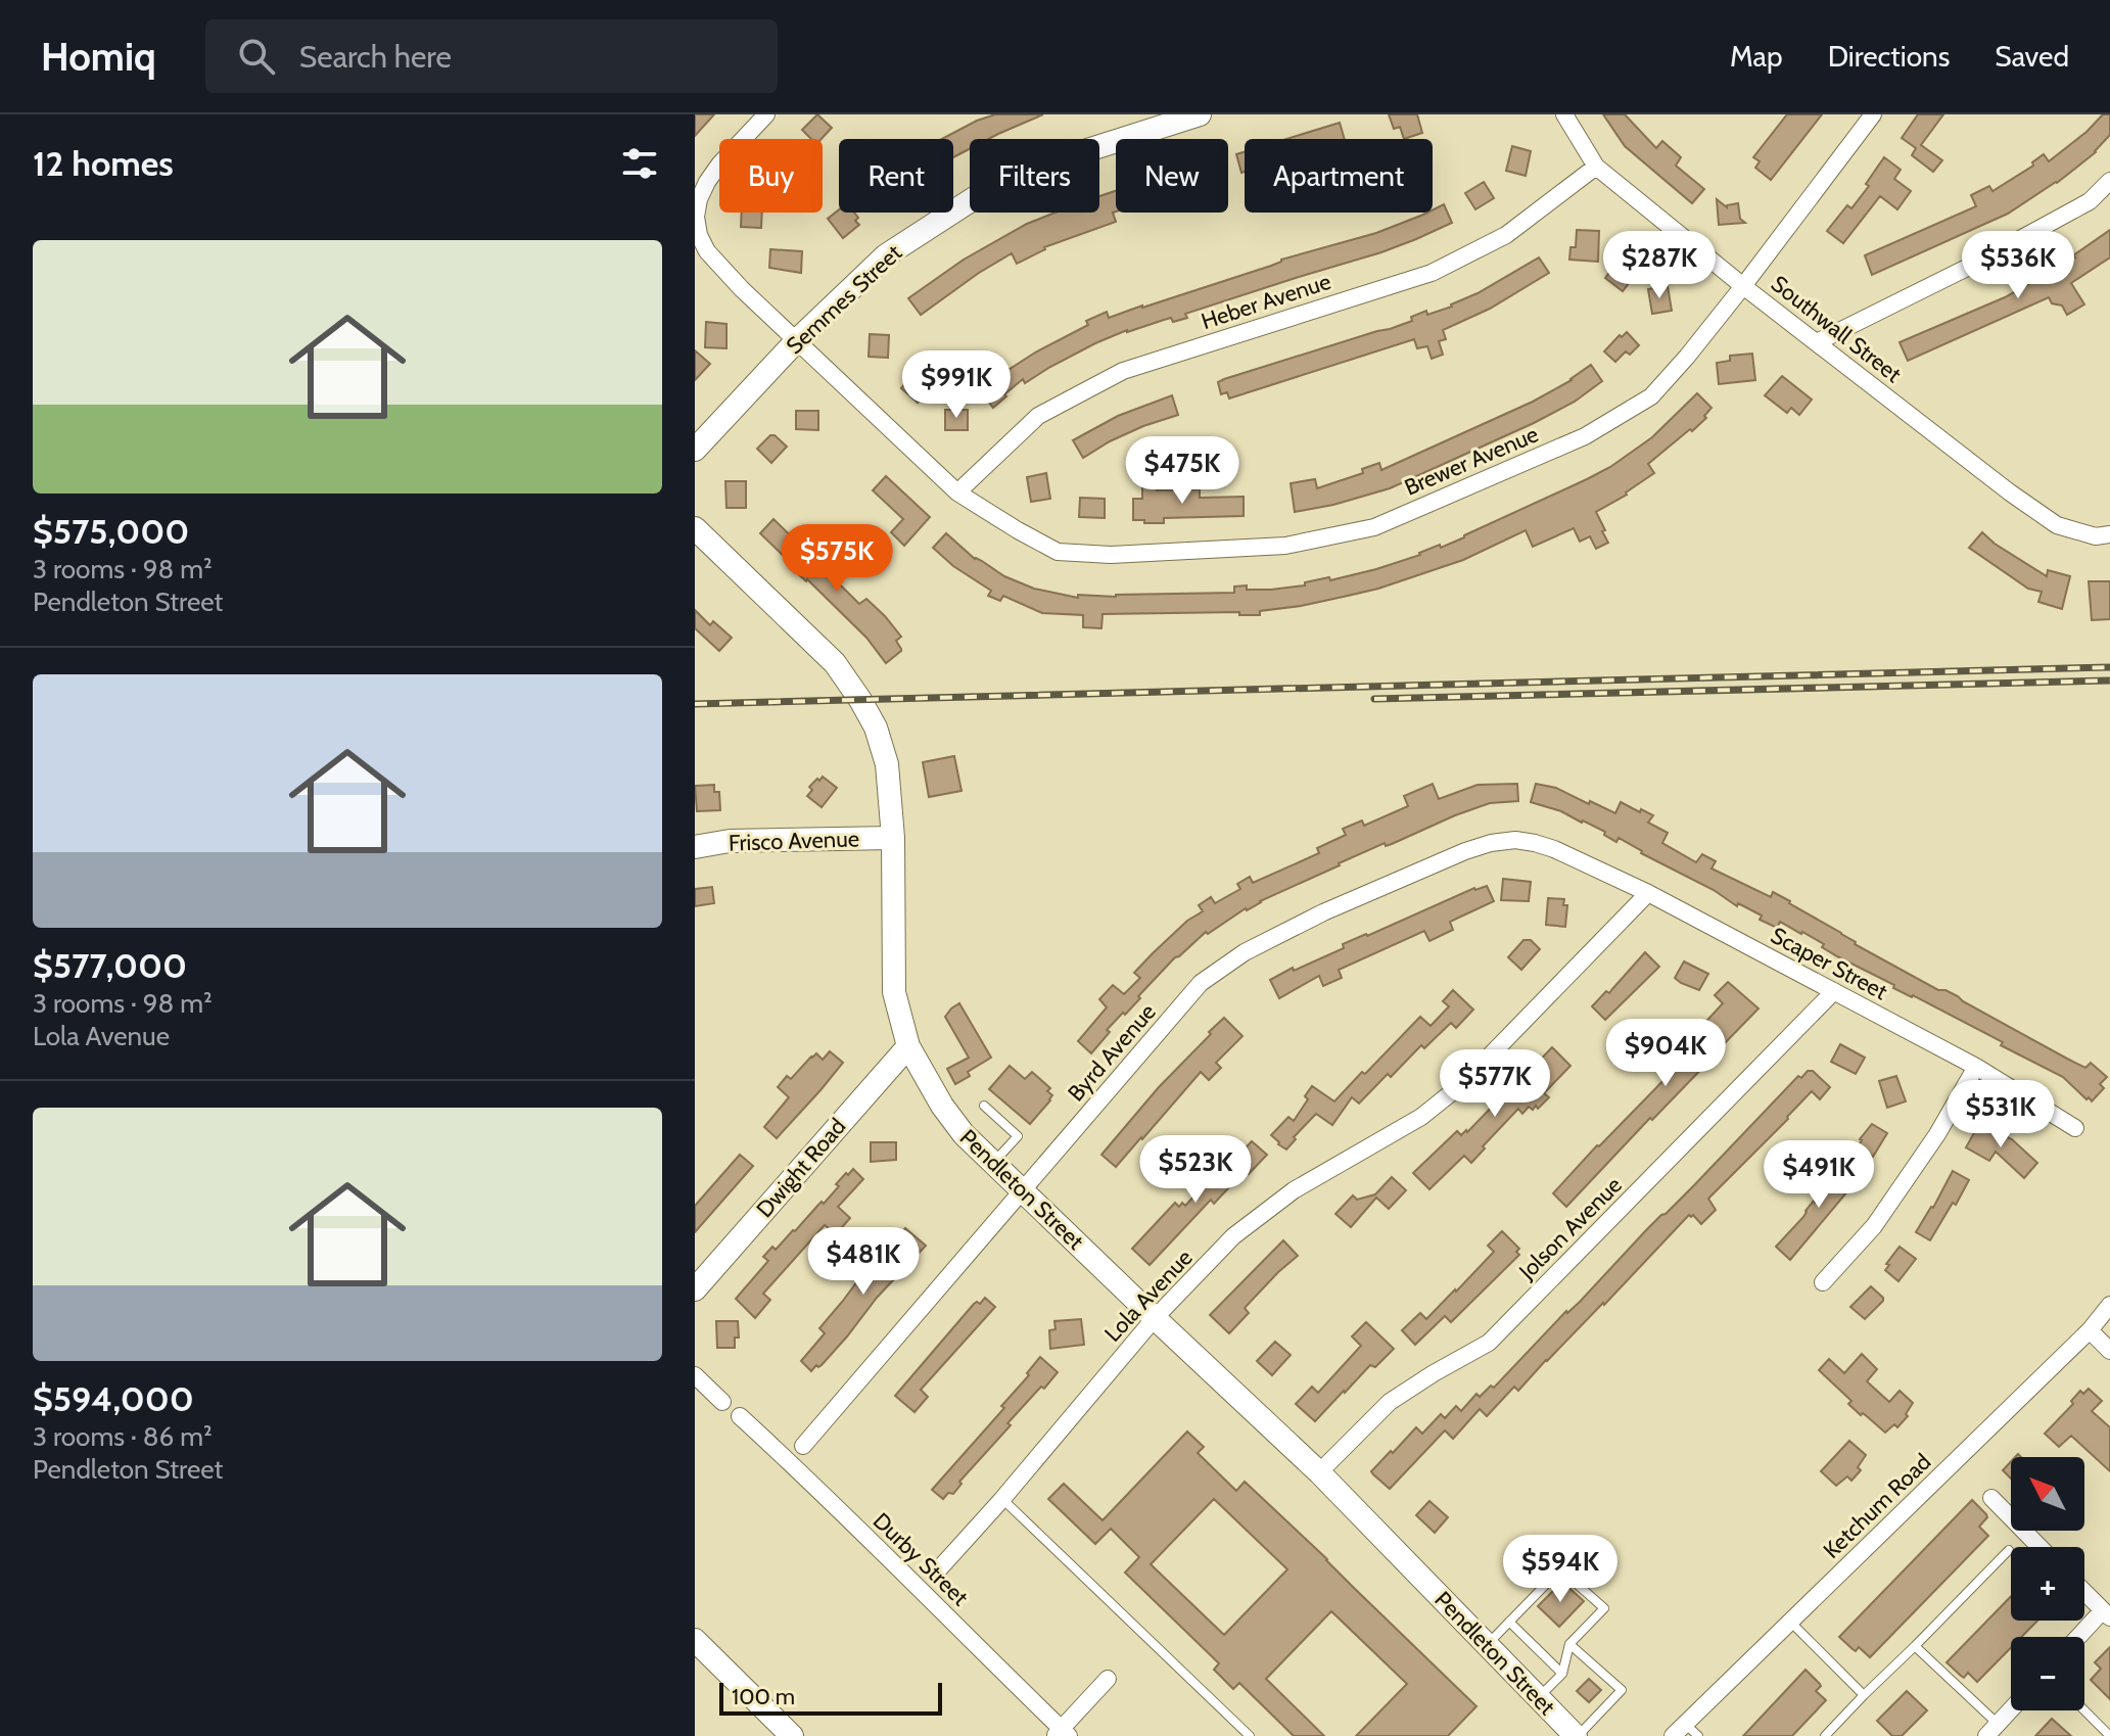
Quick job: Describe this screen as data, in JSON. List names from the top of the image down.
{
  "streets": {
    "main road": [
      "Semmes Street",
      "Frisco Avenue",
      "Dwight Road",
      "Pendleton Street"
    ],
    "street": [
      "Heber Avenue",
      "Southwall Street",
      "Brewer Avenue",
      "Scaper Street",
      "Byrd Avenue",
      "Jolson Avenue",
      "Lola Avenue",
      "Ketchum Road",
      "Durby Street"
    ]
  },
  "crossings": [
    ["Semmes Street", "Brewer Avenue"],
    ["Heber Avenue", "Southwall Street"],
    ["Heber Avenue", "Brewer Avenue"],
    ["Southwall Street", "Brewer Avenue"],
    ["Frisco Avenue", "Pendleton Street"],
    ["Scaper Street", "Byrd Avenue"],
    ["Scaper Street", "Jolson Avenue"],
    ["Scaper Street", "Lola Avenue"],
    ["Byrd Avenue", "Pendleton Street"],
    ["Dwight Road", "Pendleton Street"],
    ["Pendleton Street", "Jolson Avenue"],
    ["Pendleton Street", "Lola Avenue"]
  ],
  "scale_bar": "100 m",
  "north": "top left",
  "page": {
    "header": "Homiq",
    "search": "Search here",
    "nav": ["Map", "Directions", "Saved"],
    "heading": "12 homes",
    "chip": [
      "Buy",
      "Rent",
      "Filters",
      "New",
      "Apartment"
    ],
    "list": [
      {
        "name": "$575,000",
        "note": "3 rooms · 98 m² · Pendleton Street"
      },
      {
        "name": "$577,000",
        "note": "3 rooms · 98 m² · Lola Avenue"
      },
      {
        "name": "$594,000",
        "note": "3 rooms · 86 m² · Pendleton Street"
      }
    ],
    "price": [
      "$287K",
      "$536K",
      "$991K",
      "$475K",
      "$575K",
      "$904K",
      "$577K",
      "$531K",
      "$523K",
      "$491K",
      "$481K",
      "$594K"
    ],
    "map_buttons": ["+", "−"],
    "scale": "100 m"
  }
}
